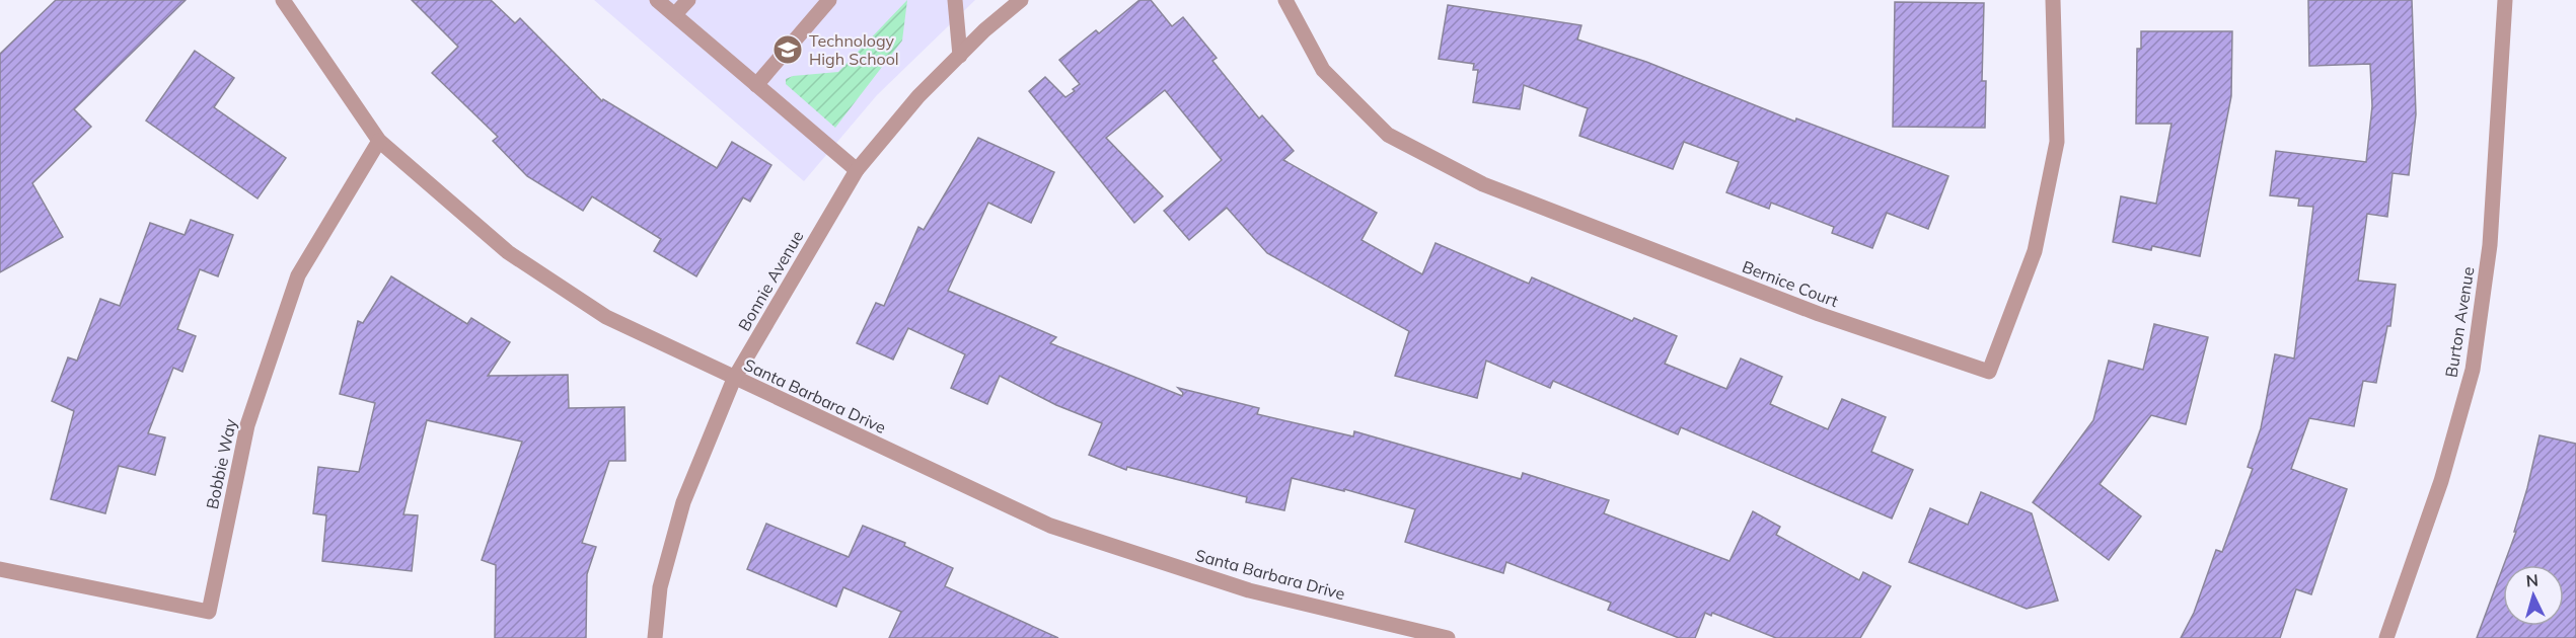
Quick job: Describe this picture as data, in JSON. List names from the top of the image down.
{
  "streets": {
    "street": [
      "Bonnie Avenue",
      "Bernice Court",
      "Burton Avenue",
      "Santa Barbara Drive",
      "Bobbie Way"
    ]
  },
  "crossings": [
    ["Bonnie Avenue", "Santa Barbara Drive"],
    ["Santa Barbara Drive", "Bobbie Way"]
  ],
  "places": {
    "school or university": ["Technology High School"]
  },
  "north": "top"
}
